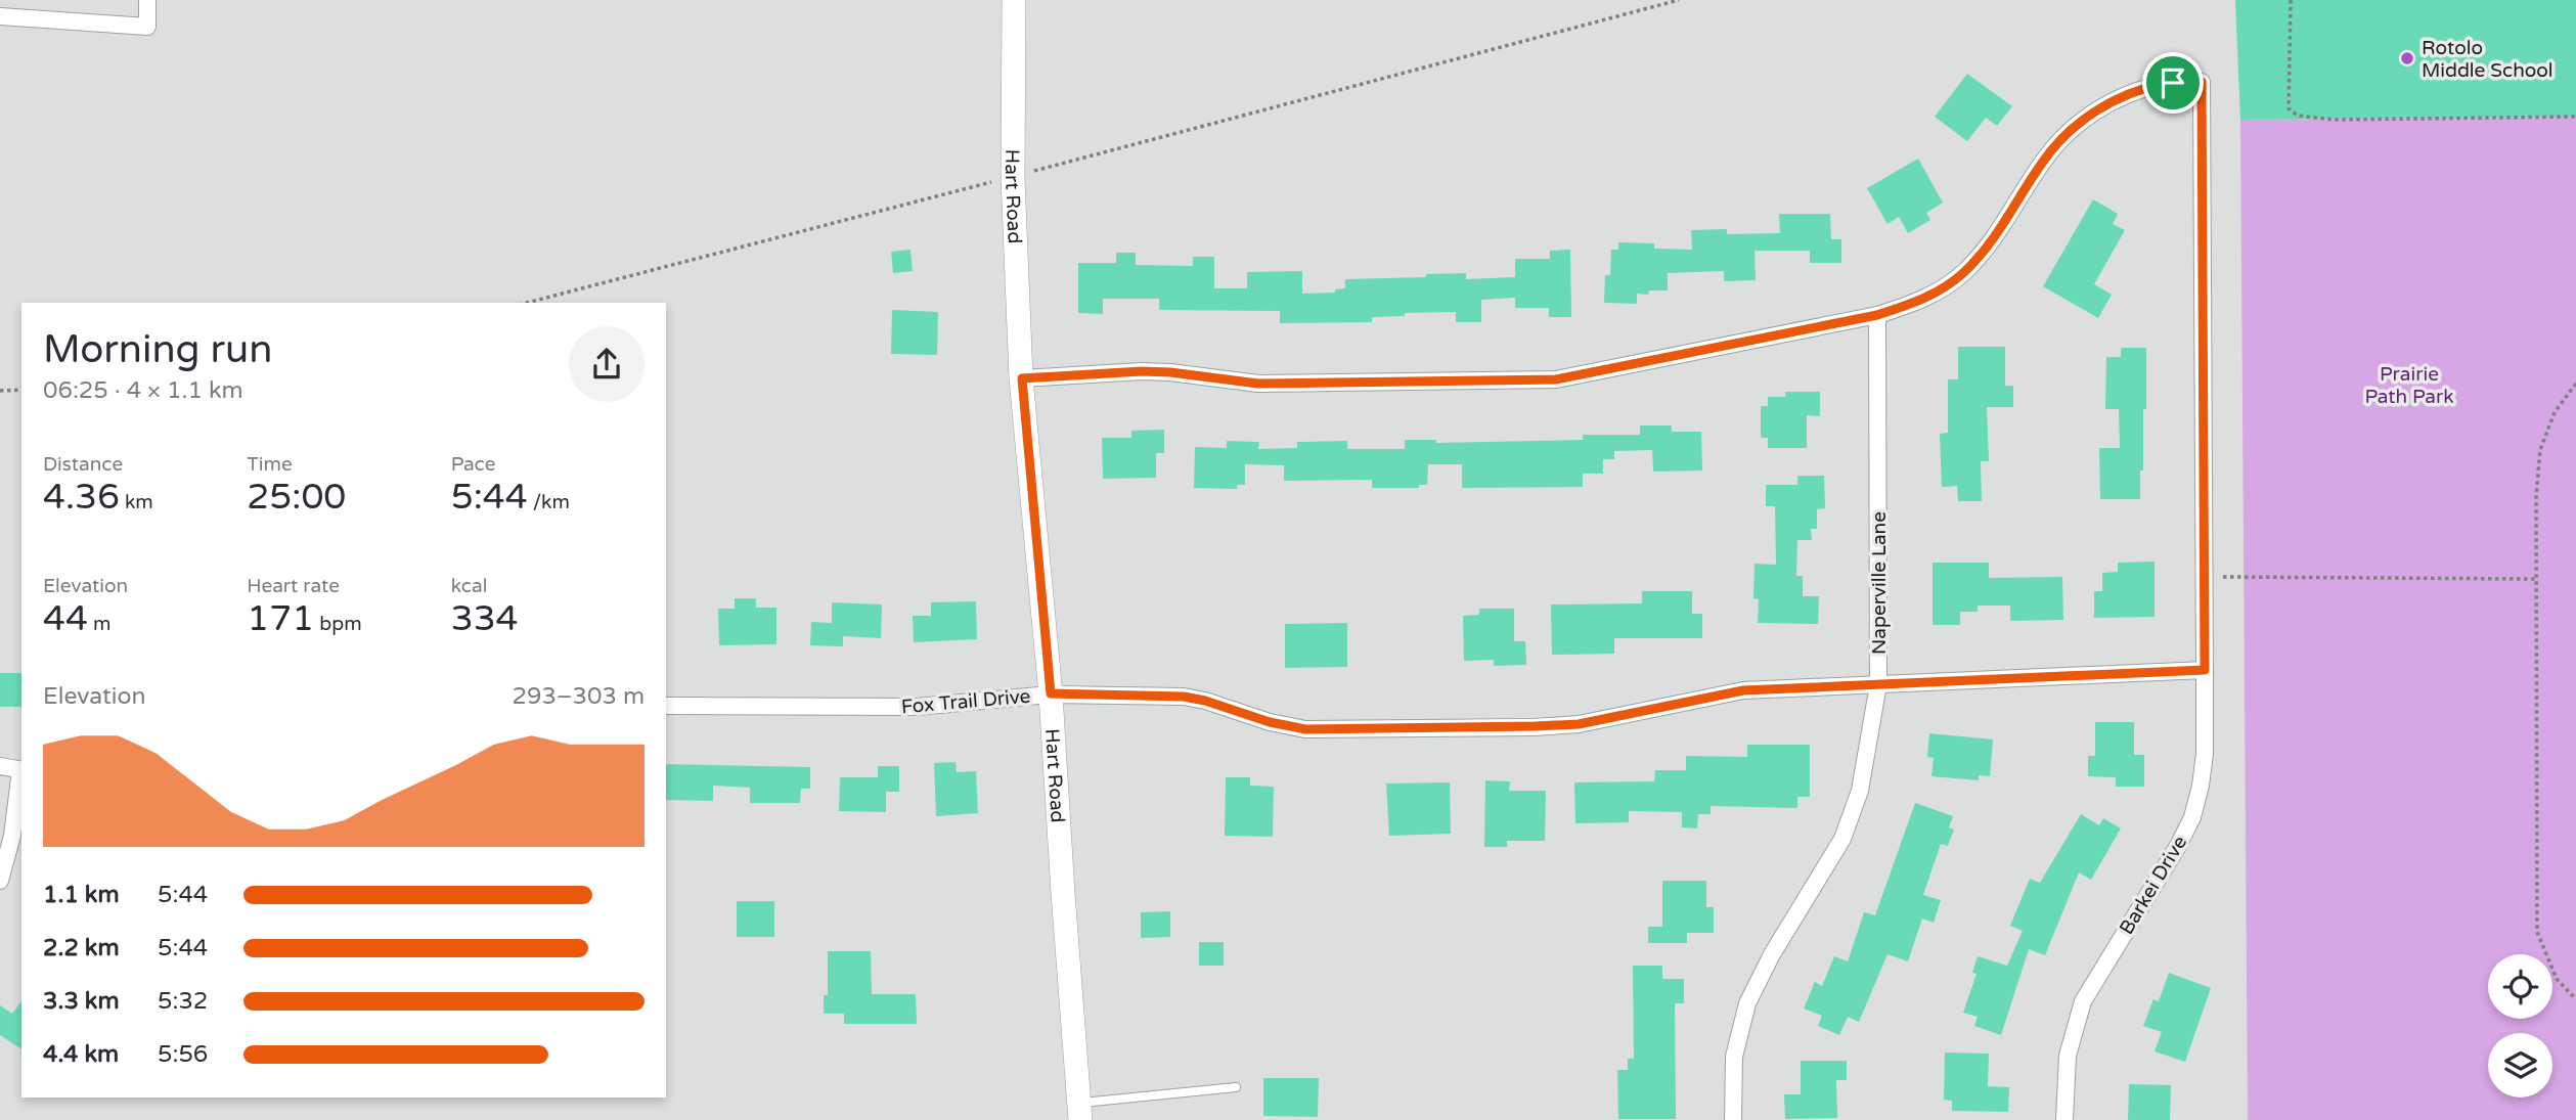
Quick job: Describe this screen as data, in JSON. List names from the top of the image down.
{
  "streets": {
    "street": [
      "Hart Road",
      "Naperville Lane",
      "Fox Trail Drive",
      "Barkei Drive"
    ]
  },
  "crossings": [
    ["Hart Road", "Fox Trail Drive"],
    ["Naperville Lane", "Fox Trail Drive"],
    ["Naperville Lane", "Barkei Drive"],
    ["Fox Trail Drive", "Barkei Drive"]
  ],
  "parks": ["Prairie Path Park"],
  "places": ["Rotolo Middle School"],
  "page": {
    "heading": ["Morning run", "06:25 · 4 × 1.1 km"],
    "stats": [
      ["Distance", "4.36 km"],
      ["Time", "25:00"],
      ["Pace", "5:44 /km"],
      ["Elevation", "44 m"],
      ["Heart rate", "171 bpm"],
      ["kcal", "334"]
    ],
    "chart": ["Elevation", "293–303 m"],
    "list": [
      {
        "name": "1.1 km",
        "note": "5:44"
      },
      {
        "name": "2.2 km",
        "note": "5:44"
      },
      {
        "name": "3.3 km",
        "note": "5:32"
      },
      {
        "name": "4.4 km",
        "note": "5:56"
      }
    ]
  }
}
